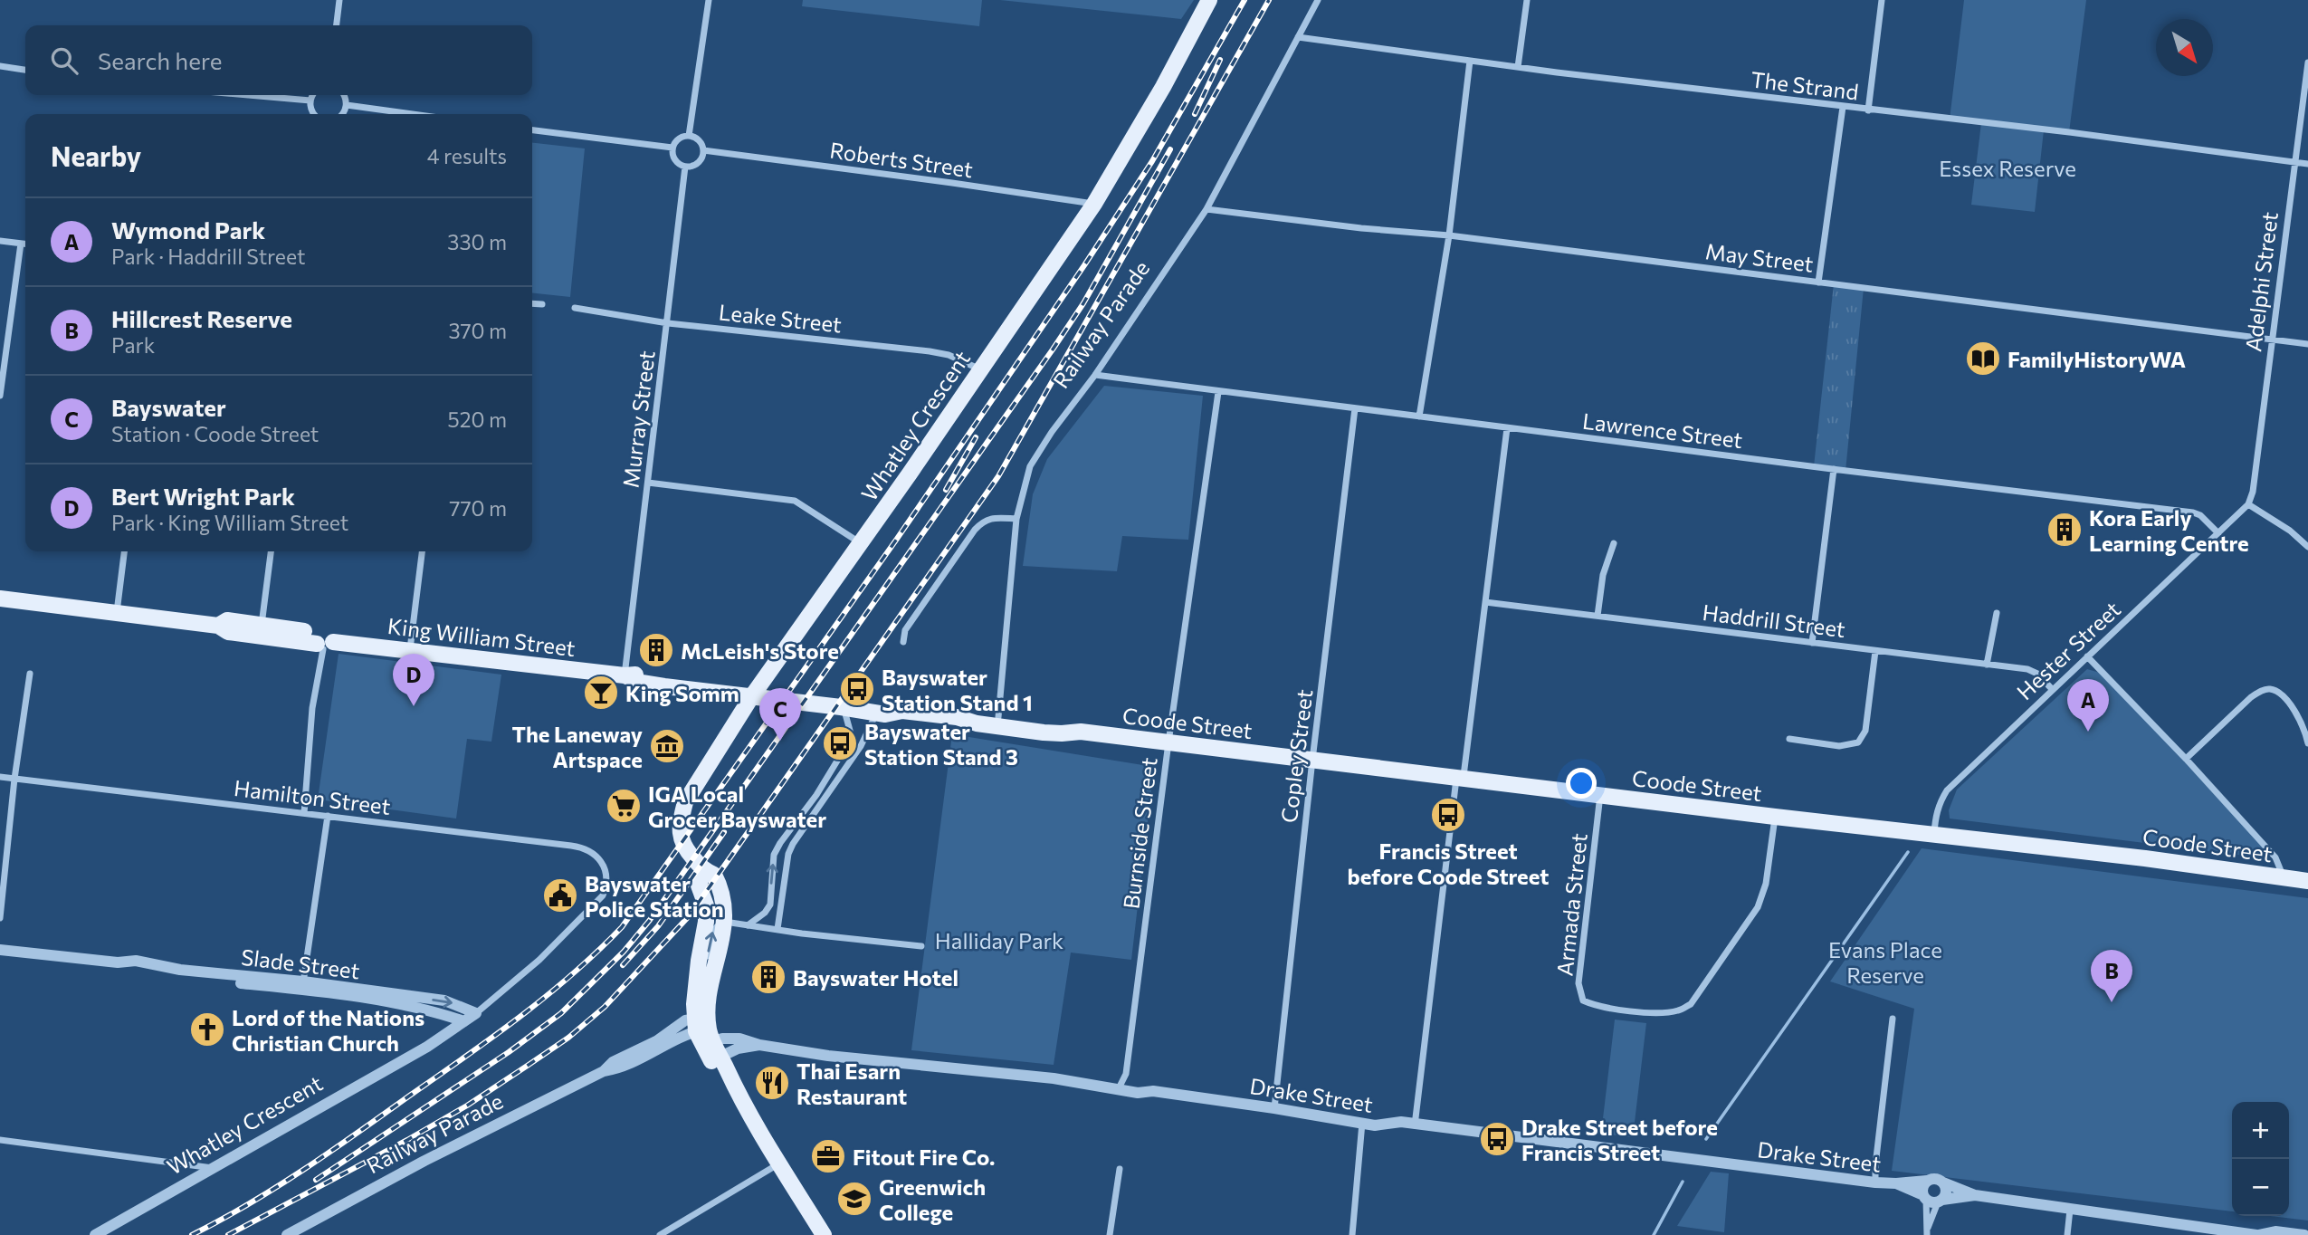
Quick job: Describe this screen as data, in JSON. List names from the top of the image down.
{
  "streets": {
    "main road": ["Whatley Crescent", "King William Street", "Coode Street"],
    "street": [
      "The Strand",
      "Roberts Street",
      "May Street",
      "Adelphi Street",
      "Leake Street",
      "Railway Parade",
      "Murray Street",
      "Lawrence Street",
      "Haddrill Street",
      "Hester Street",
      "Copley Street",
      "Hamilton Street",
      "Burnside Street",
      "Armada Street",
      "Slade Street",
      "Drake Street"
    ]
  },
  "crossings": [
    ["The Strand", "Adelphi Street"],
    ["The Strand", "Railway Parade"],
    ["Roberts Street", "Murray Street"],
    ["Roberts Street", "Whatley Crescent"],
    ["May Street", "Adelphi Street"],
    ["May Street", "Railway Parade"],
    ["Adelphi Street", "Hester Street"],
    ["Leake Street", "Murray Street"],
    ["Leake Street", "Whatley Crescent"],
    ["Railway Parade", "Lawrence Street"],
    ["Railway Parade", "Coode Street"],
    ["Railway Parade", "Drake Street"],
    ["Murray Street", "King William Street"],
    ["Whatley Crescent", "King William Street"],
    ["Whatley Crescent", "Coode Street"],
    ["Whatley Crescent", "Hamilton Street"],
    ["Whatley Crescent", "Slade Street"],
    ["Lawrence Street", "Hester Street"],
    ["Lawrence Street", "Copley Street"],
    ["Lawrence Street", "Burnside Street"],
    ["Haddrill Street", "Hester Street"],
    ["King William Street", "Coode Street"],
    ["Hester Street", "Coode Street"],
    ["Coode Street", "Copley Street"],
    ["Coode Street", "Burnside Street"],
    ["Coode Street", "Armada Street"],
    ["Copley Street", "Drake Street"],
    ["Burnside Street", "Drake Street"]
  ],
  "parks": ["Essex Reserve", "Halliday Park", "Evans Place Reserve"],
  "places": {
    "library": ["FamilyHistoryWA"],
    "building": ["Kora Early Learning Centre", "McLeish's Store", "Bayswater Hotel"],
    "bus stop": [
      "Bayswater Station Stand 1",
      "Bayswater Station Stand 3",
      "Francis Street before Coode Street",
      "Drake Street before Francis Street"
    ],
    "bar": ["King Somm"],
    "museum": ["The Laneway Artspace"],
    "supermarket": ["IGA Local Grocer Bayswater"],
    "public building": ["Bayswater Police Station"],
    "church": ["Lord of the Nations Christian Church"],
    "restaurant": ["Thai Esarn Restaurant"],
    "office": ["Fitout Fire Co."],
    "school or university": ["Greenwich College"]
  },
  "north": "bottom right",
  "page": {
    "search": "Search here",
    "heading": ["Nearby", "4 results"],
    "list": [
      {
        "mark": "A",
        "name": "Wymond Park",
        "note": "Park · Haddrill Street",
        "value": "330 m"
      },
      {
        "mark": "B",
        "name": "Hillcrest Reserve",
        "note": "Park",
        "value": "370 m"
      },
      {
        "mark": "C",
        "name": "Bayswater",
        "note": "Station · Coode Street",
        "value": "520 m"
      },
      {
        "mark": "D",
        "name": "Bert Wright Park",
        "note": "Park · King William Street",
        "value": "770 m"
      }
    ],
    "pins": [
      "D",
      "A",
      "C",
      "B"
    ],
    "map_buttons": ["+", "−"]
  }
}
